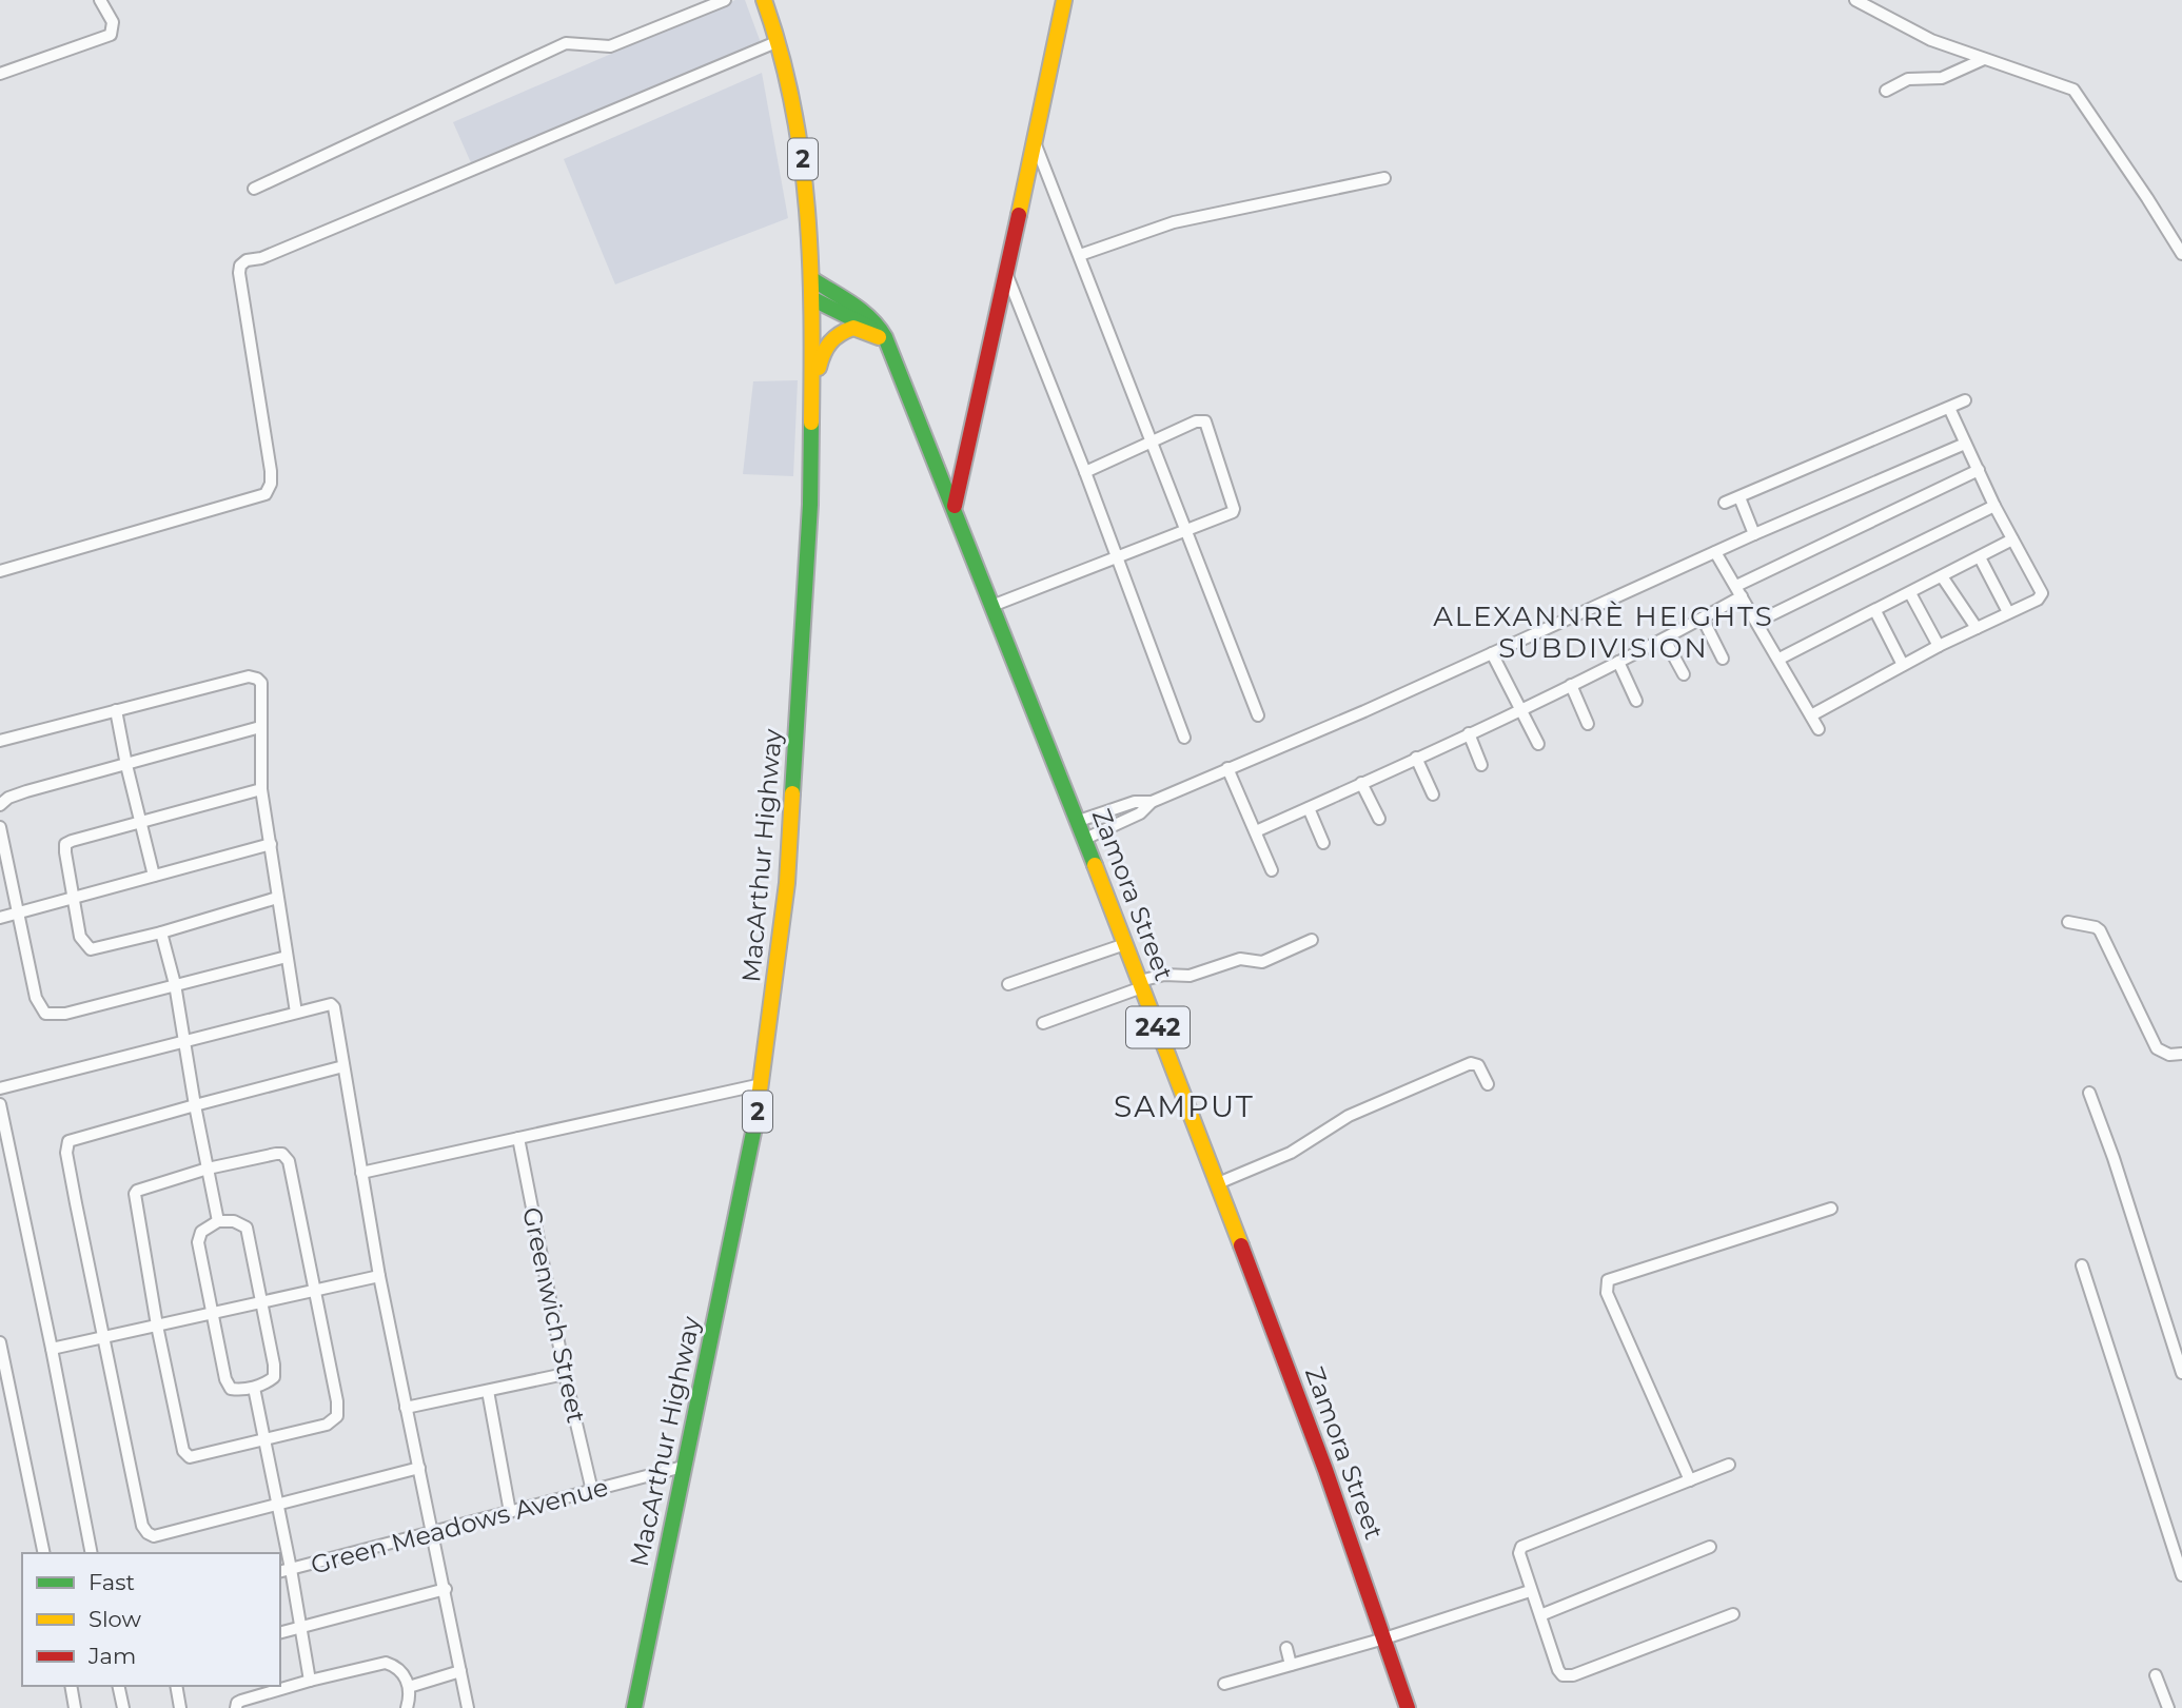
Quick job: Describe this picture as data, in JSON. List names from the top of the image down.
{
  "streets": {
    "main road": [
      "2",
      "MacArthur Highway",
      "Zamora Street",
      "242"
    ],
    "street": ["Greenwich Street", "Green Meadows Avenue"]
  },
  "crossings": [
    ["MacArthur Highway", "Zamora Street"],
    ["MacArthur Highway", "Green Meadows Avenue"],
    ["Greenwich Street", "Green Meadows Avenue"]
  ],
  "districts": ["ALEXANNRÈ HEIGHTS SUBDIVISION", "SAMPUT"],
  "legend": ["Fast", "Slow", "Jam"]
}
